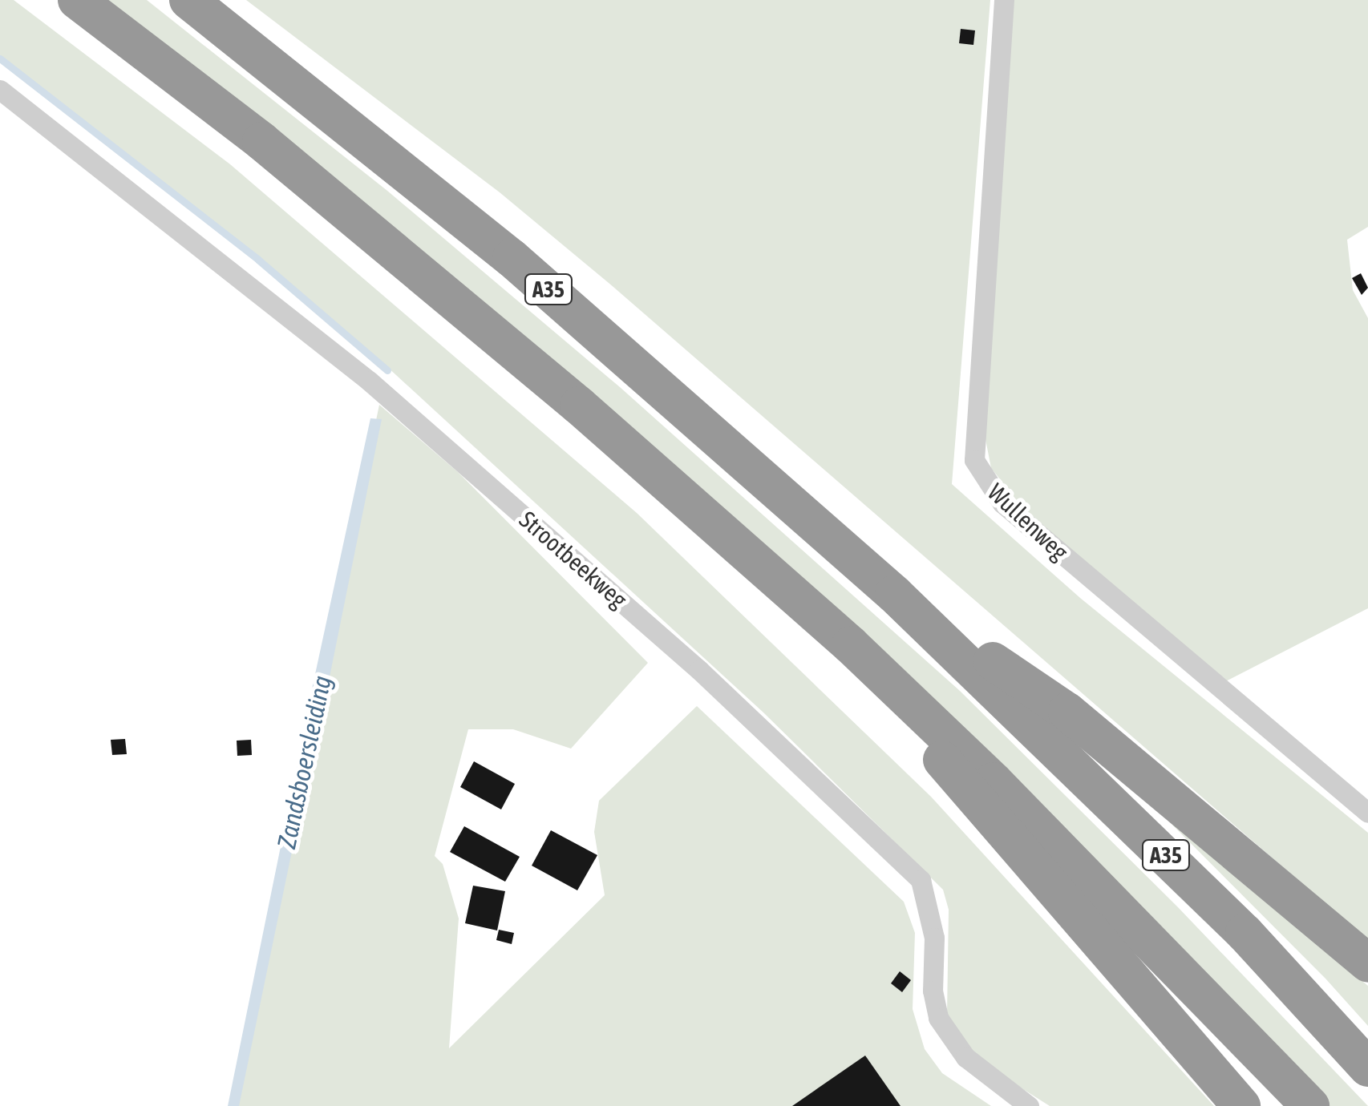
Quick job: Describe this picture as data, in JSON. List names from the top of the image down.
{
  "streets": {
    "highway": ["A35"],
    "street": ["Wullenweg", "Strootbeekweg"]
  },
  "water": ["Zandsboersleiding"]
}
